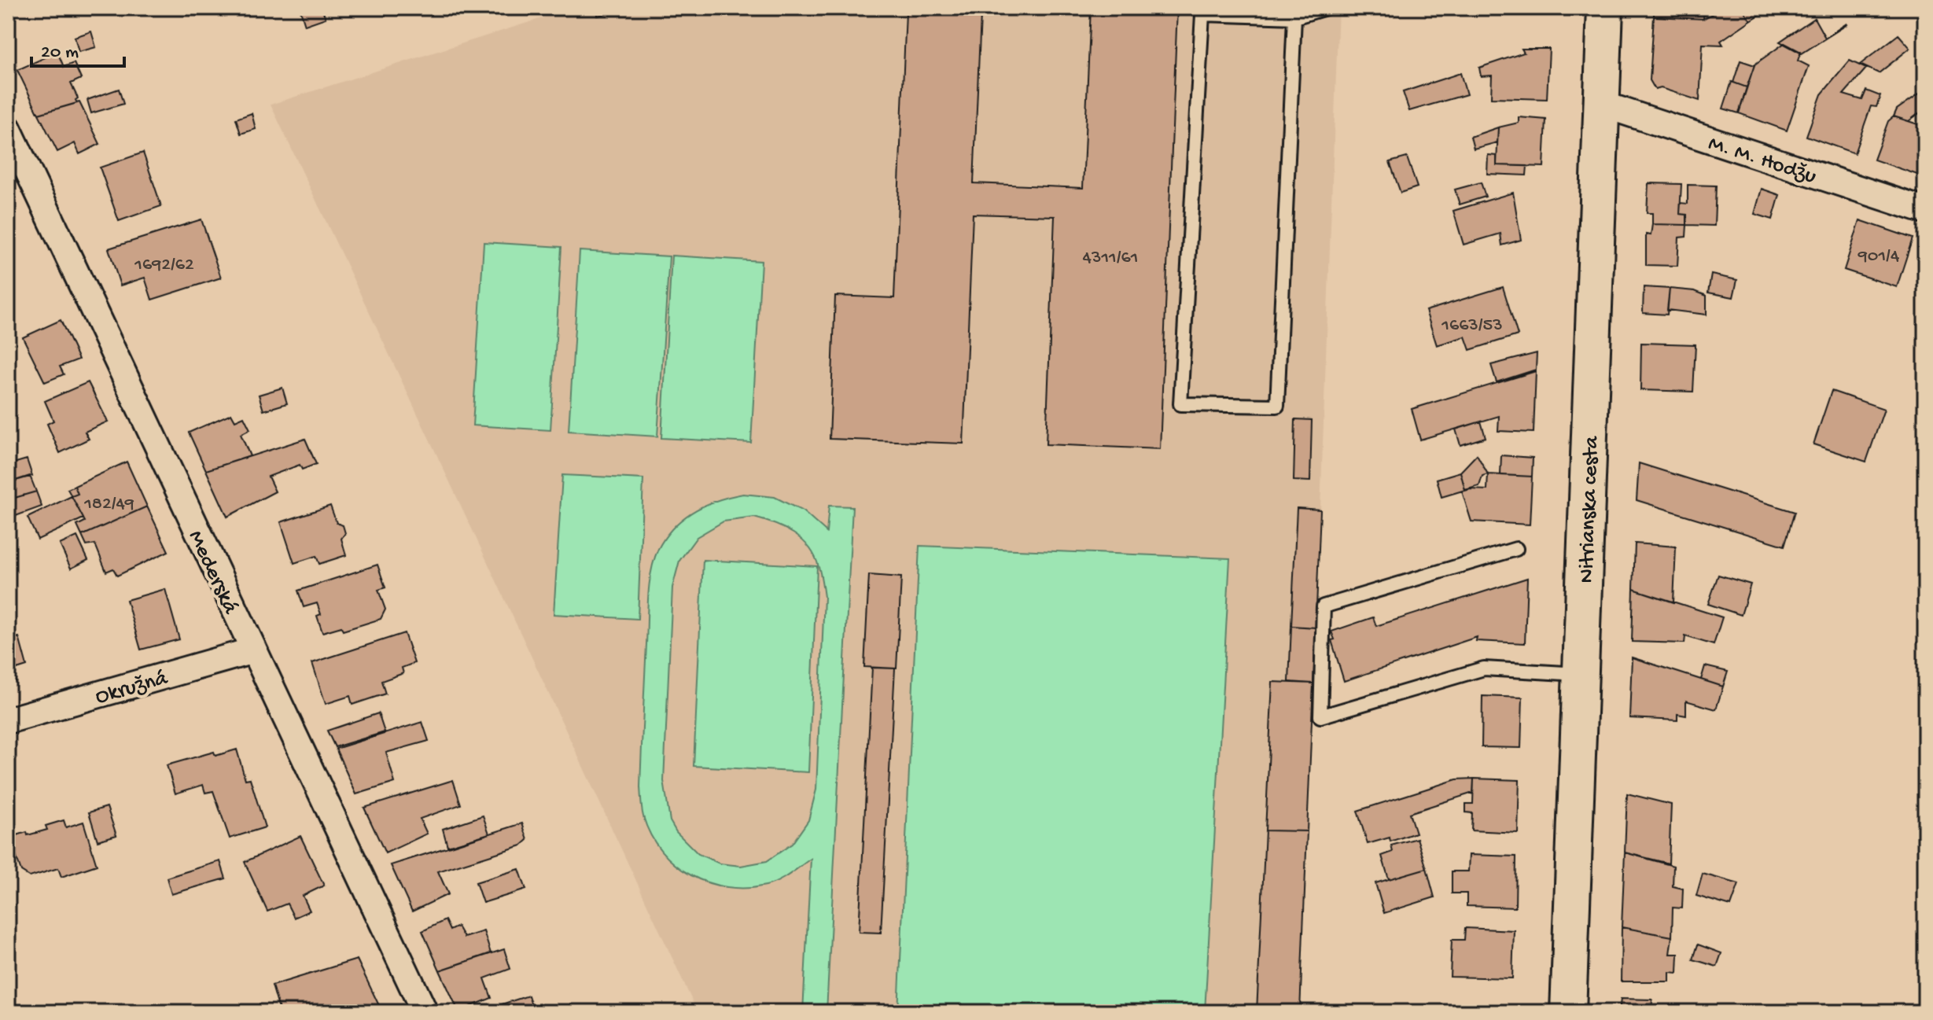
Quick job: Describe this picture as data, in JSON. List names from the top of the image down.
{
  "streets": {
    "main road": ["Nitrianska cesta"],
    "street": ["M. M. Hodžu", "Mederská", "Okružná"]
  },
  "crossings": [
    ["M. M. Hodžu", "Nitrianska cesta"],
    ["Mederská", "Okružná"]
  ],
  "house_numbers": [
    "901/4",
    "4311/61",
    "1692/62",
    "1663/53",
    "182/49"
  ],
  "scale_bar": "20 m"
}
